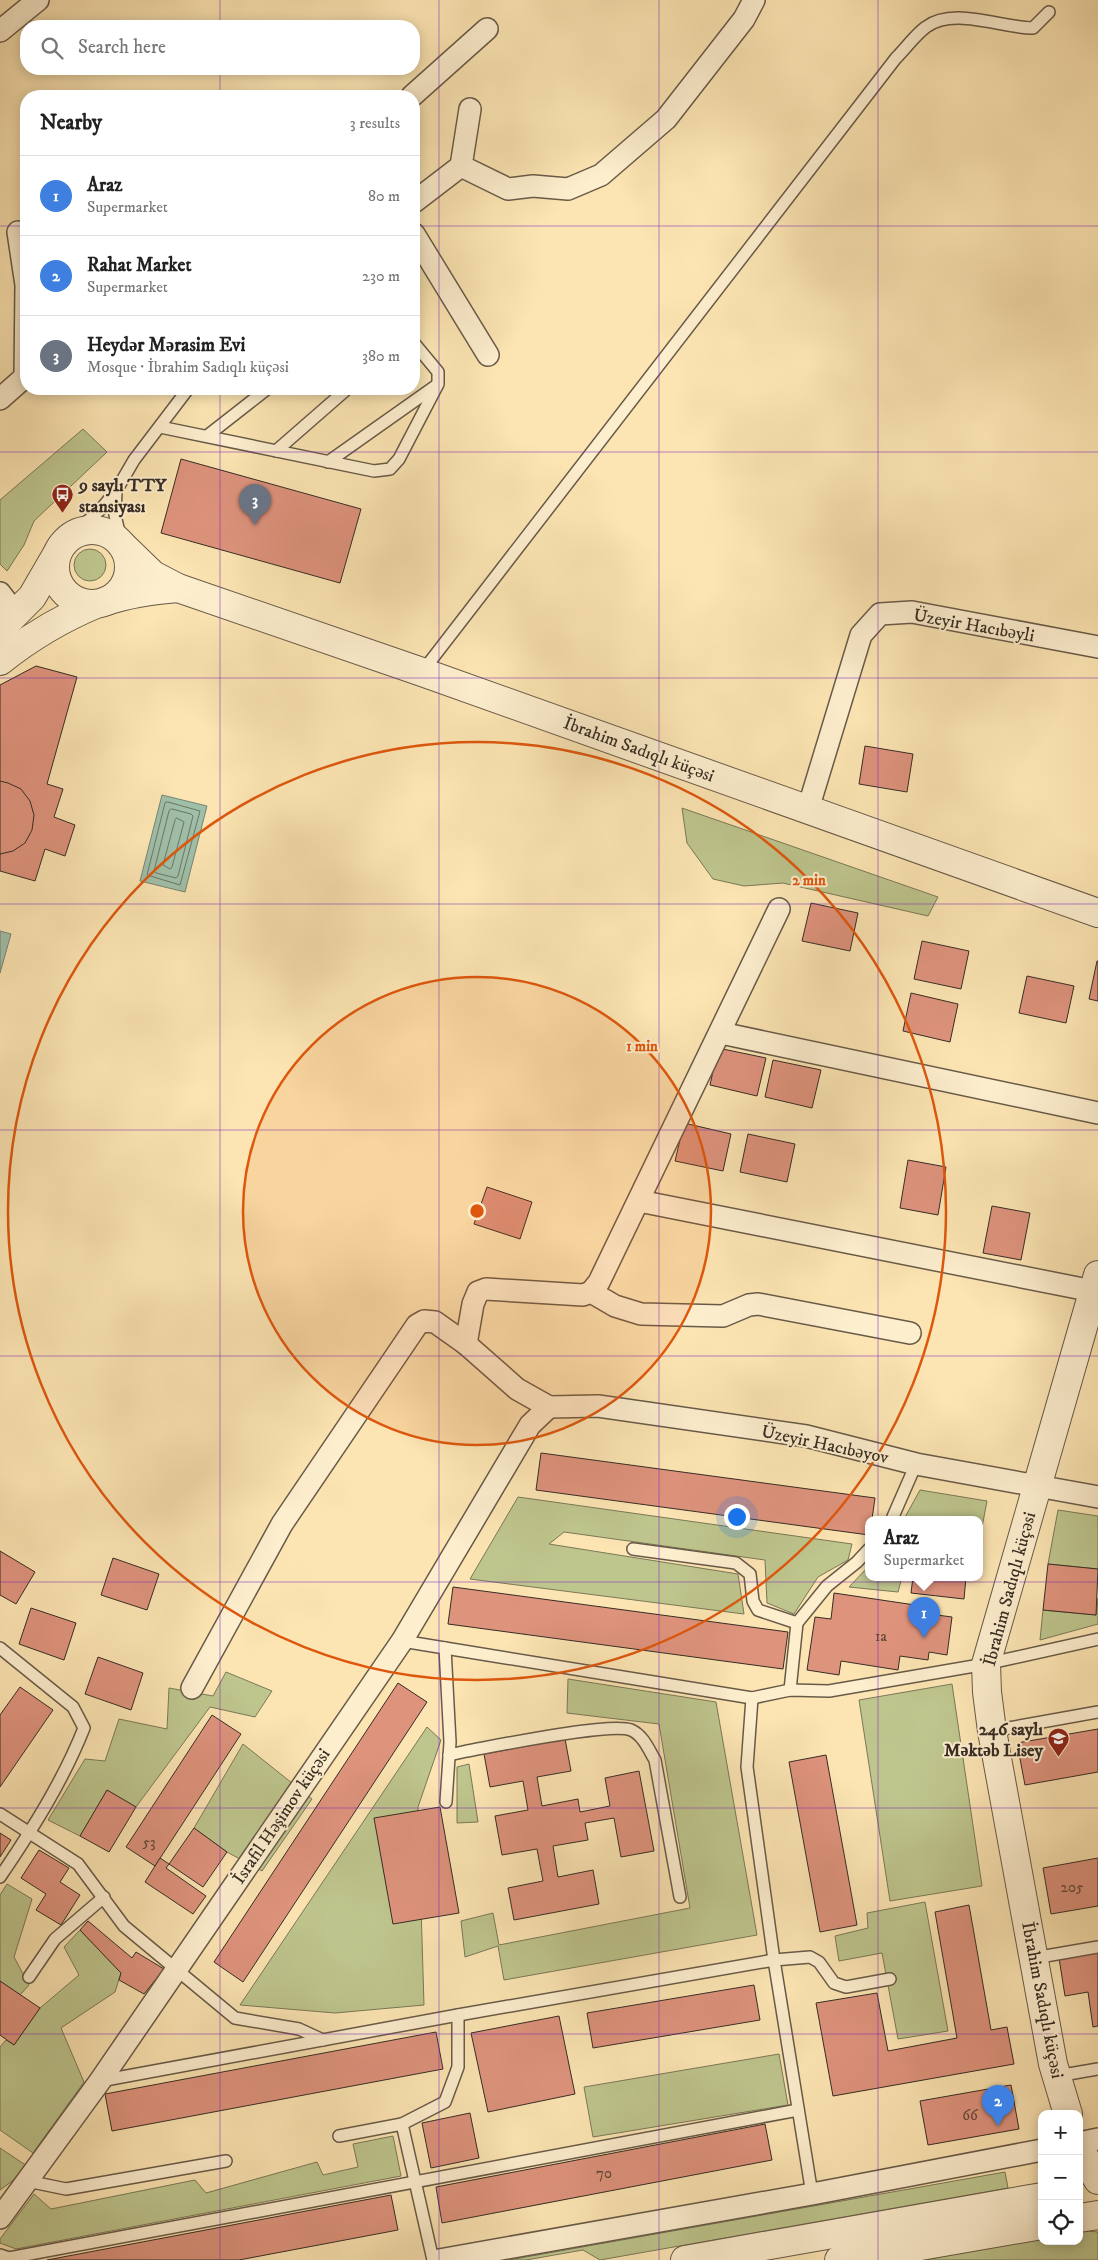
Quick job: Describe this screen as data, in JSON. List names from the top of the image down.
{
  "streets": {
    "street": [
      "Üzeyir Hacıbəyli",
      "İbrahim Sadıqlı küçəsi",
      "Üzeyir Hacıbəyov",
      "İsrafil Həşimov küçəsi"
    ]
  },
  "crossings": [
    ["Üzeyir Hacıbəyli", "İbrahim Sadıqlı küçəsi"],
    ["İbrahim Sadıqlı küçəsi", "Üzeyir Hacıbəyov"],
    ["Üzeyir Hacıbəyov", "İsrafil Həşimov küçəsi"]
  ],
  "places": {
    "bus stop": ["9 saylı TTY stansiyası"],
    "school or university": ["246 saylı Məktəb Lisey"]
  },
  "house_numbers": [
    "1a",
    "53",
    "205",
    "66",
    "70"
  ],
  "page": {
    "search": "Search here",
    "heading": ["Nearby", "3 results"],
    "list": [
      {
        "mark": "1",
        "name": "Araz",
        "note": "Supermarket",
        "value": "80 m"
      },
      {
        "mark": "2",
        "name": "Rahat Market",
        "note": "Supermarket",
        "value": "230 m"
      },
      {
        "mark": "3",
        "name": "Heydər Mərasim Evi",
        "note": "Mosque · İbrahim Sadıqlı küçəsi",
        "value": "380 m"
      }
    ],
    "pins": ["3", "1", "2"],
    "popup": ["Araz", "Supermarket"],
    "map_buttons": ["+", "−"]
  },
  "rings": ["2 min", "1 min"]
}
